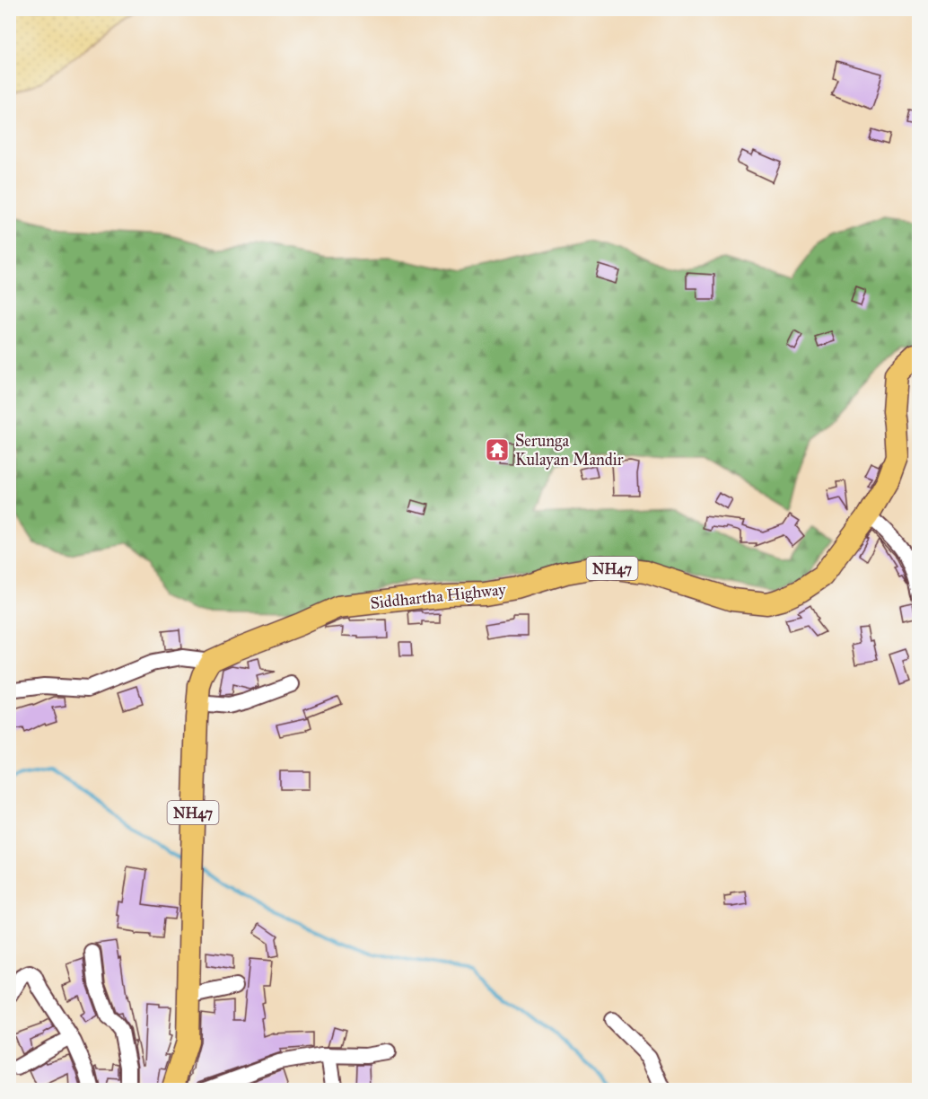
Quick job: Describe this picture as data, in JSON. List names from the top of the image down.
{
  "streets": {
    "highway": ["NH47", "Siddhartha Highway"]
  },
  "crossings": [
    ["NH47", "Siddhartha Highway"]
  ],
  "places": {
    "temple": ["Serunga Kulayan Mandir"]
  }
}
